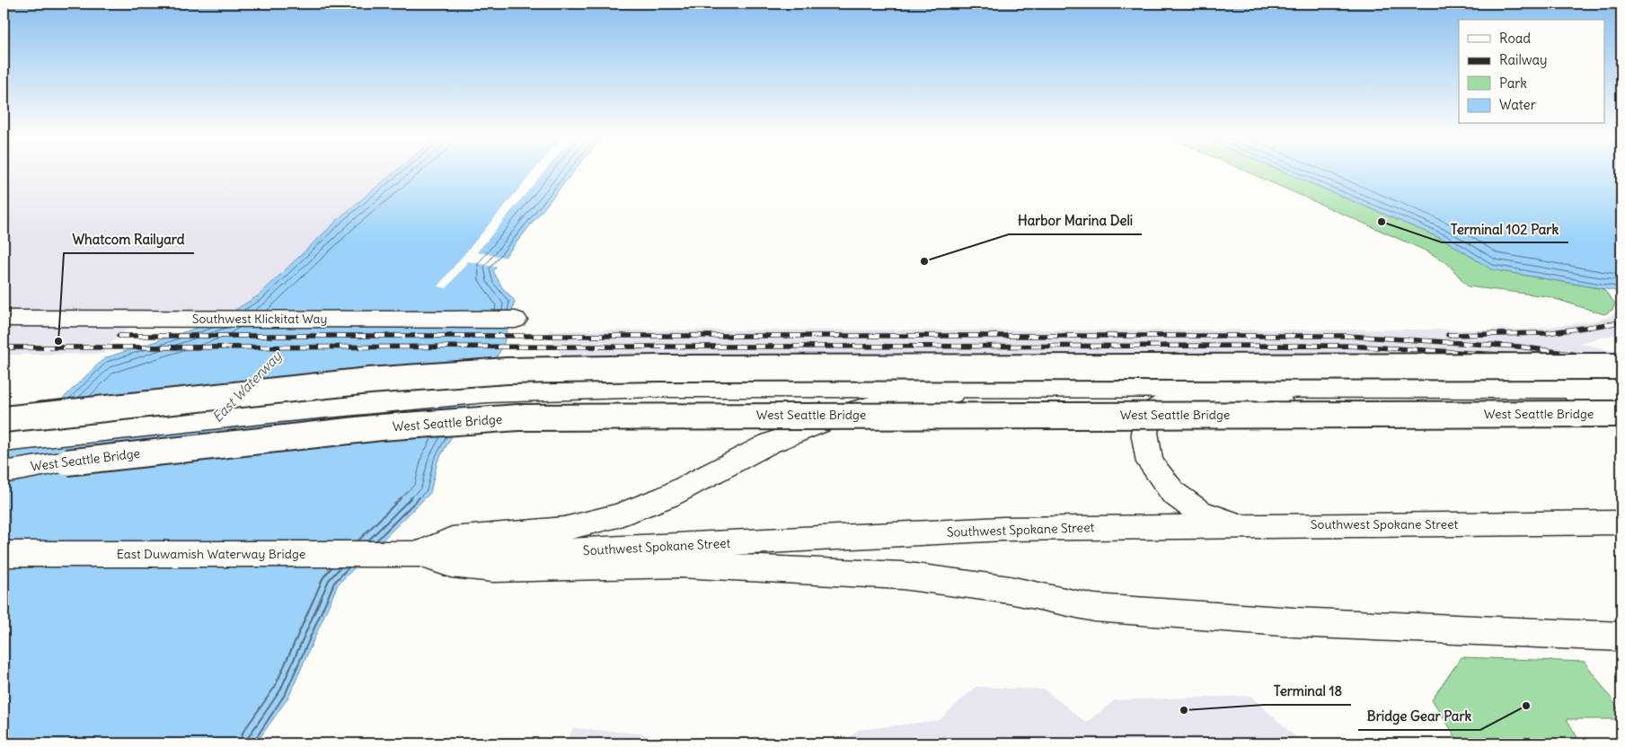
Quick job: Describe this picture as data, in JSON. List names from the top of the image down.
{
  "streets": {
    "main road": [
      "Southwest Klickitat Way",
      "West Seattle Bridge",
      "Southwest Spokane Street",
      "East Duwamish Waterway Bridge"
    ]
  },
  "crossings": [
    ["Southwest Spokane Street", "East Duwamish Waterway Bridge"]
  ],
  "water": ["East Waterway"],
  "places": [
    "Terminal 102 Park",
    "Harbor Marina Deli",
    "Whatcom Railyard",
    "Bridge Gear Park",
    "Terminal 18"
  ],
  "legend": [
    "Road",
    "Railway",
    "Park",
    "Water"
  ]
}
